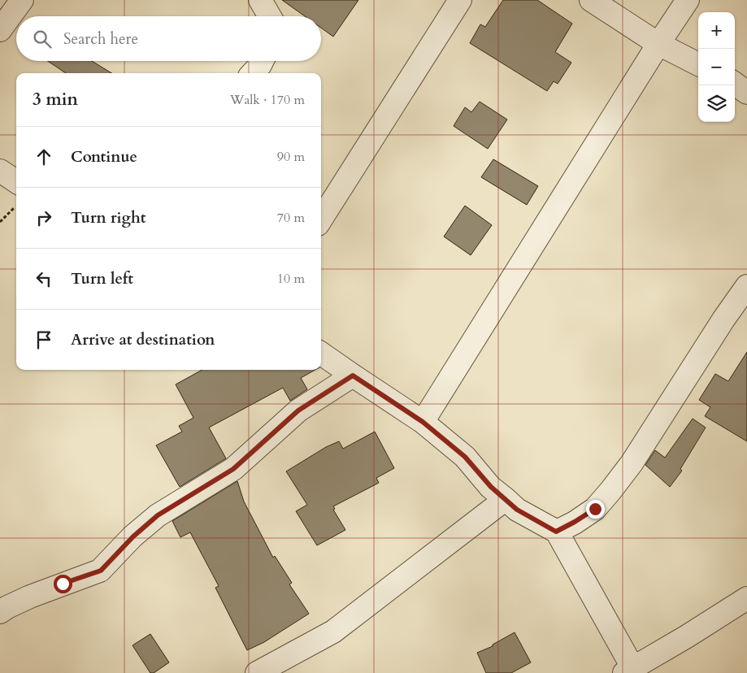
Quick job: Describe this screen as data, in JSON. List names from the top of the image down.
{
  "page": {
    "map_buttons": ["+", "−"],
    "search": "Search here",
    "heading": ["3 min", "Walk · 170 m"],
    "list": [
      ["Continue", "90 m"],
      ["Turn right", "70 m"],
      ["Turn left", "10 m"],
      "Arrive at destination"
    ]
  }
}
